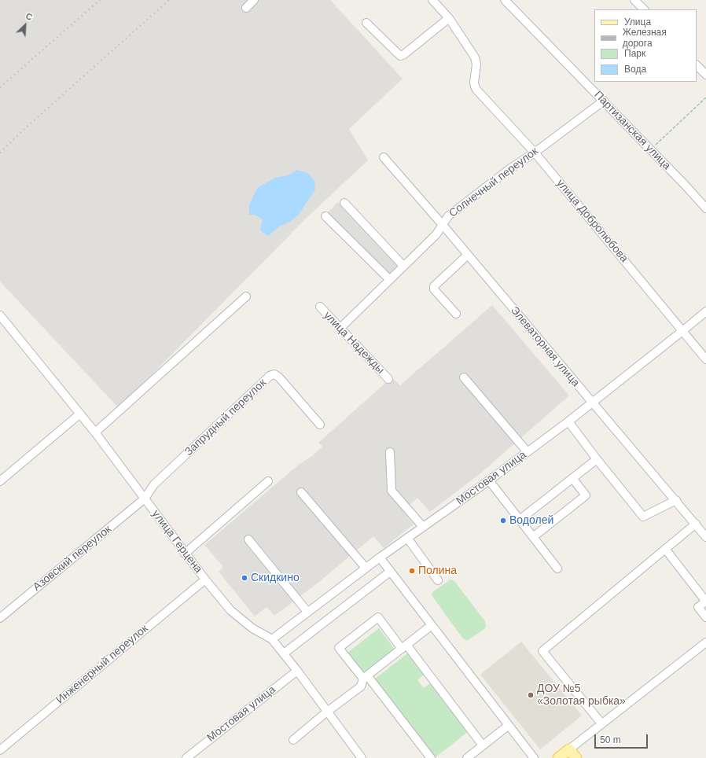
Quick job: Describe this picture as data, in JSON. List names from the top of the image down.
{
  "streets": {
    "street": [
      "Партизанская улица",
      "Солнечный переулок",
      "улица Добролюбова",
      "улица Надежды",
      "Элеваторная улица",
      "Запрудный переулок",
      "Мостовая улица",
      "улица Герцена",
      "Азовский переулок",
      "Инженерный переулок"
    ]
  },
  "crossings": [
    ["Партизанская улица", "Солнечный переулок"],
    ["Солнечный переулок", "улица Добролюбова"],
    ["Солнечный переулок", "улица Надежды"],
    ["Солнечный переулок", "Элеваторная улица"],
    ["улица Добролюбова", "Мостовая улица"],
    ["Элеваторная улица", "Мостовая улица"],
    ["Запрудный переулок", "улица Герцена"],
    ["Запрудный переулок", "Азовский переулок"],
    ["Мостовая улица", "улица Герцена"],
    ["улица Герцена", "Азовский переулок"],
    ["улица Герцена", "Инженерный переулок"]
  ],
  "places": [
    "Водолей",
    "Полина",
    "Скидкино",
    "ДОУ №5 «Золотая рыбка»"
  ],
  "legend": [
    "Улица",
    "Железная дорога",
    "Парк",
    "Вода"
  ],
  "scale_bar": "50 m",
  "north": "top right"
}
